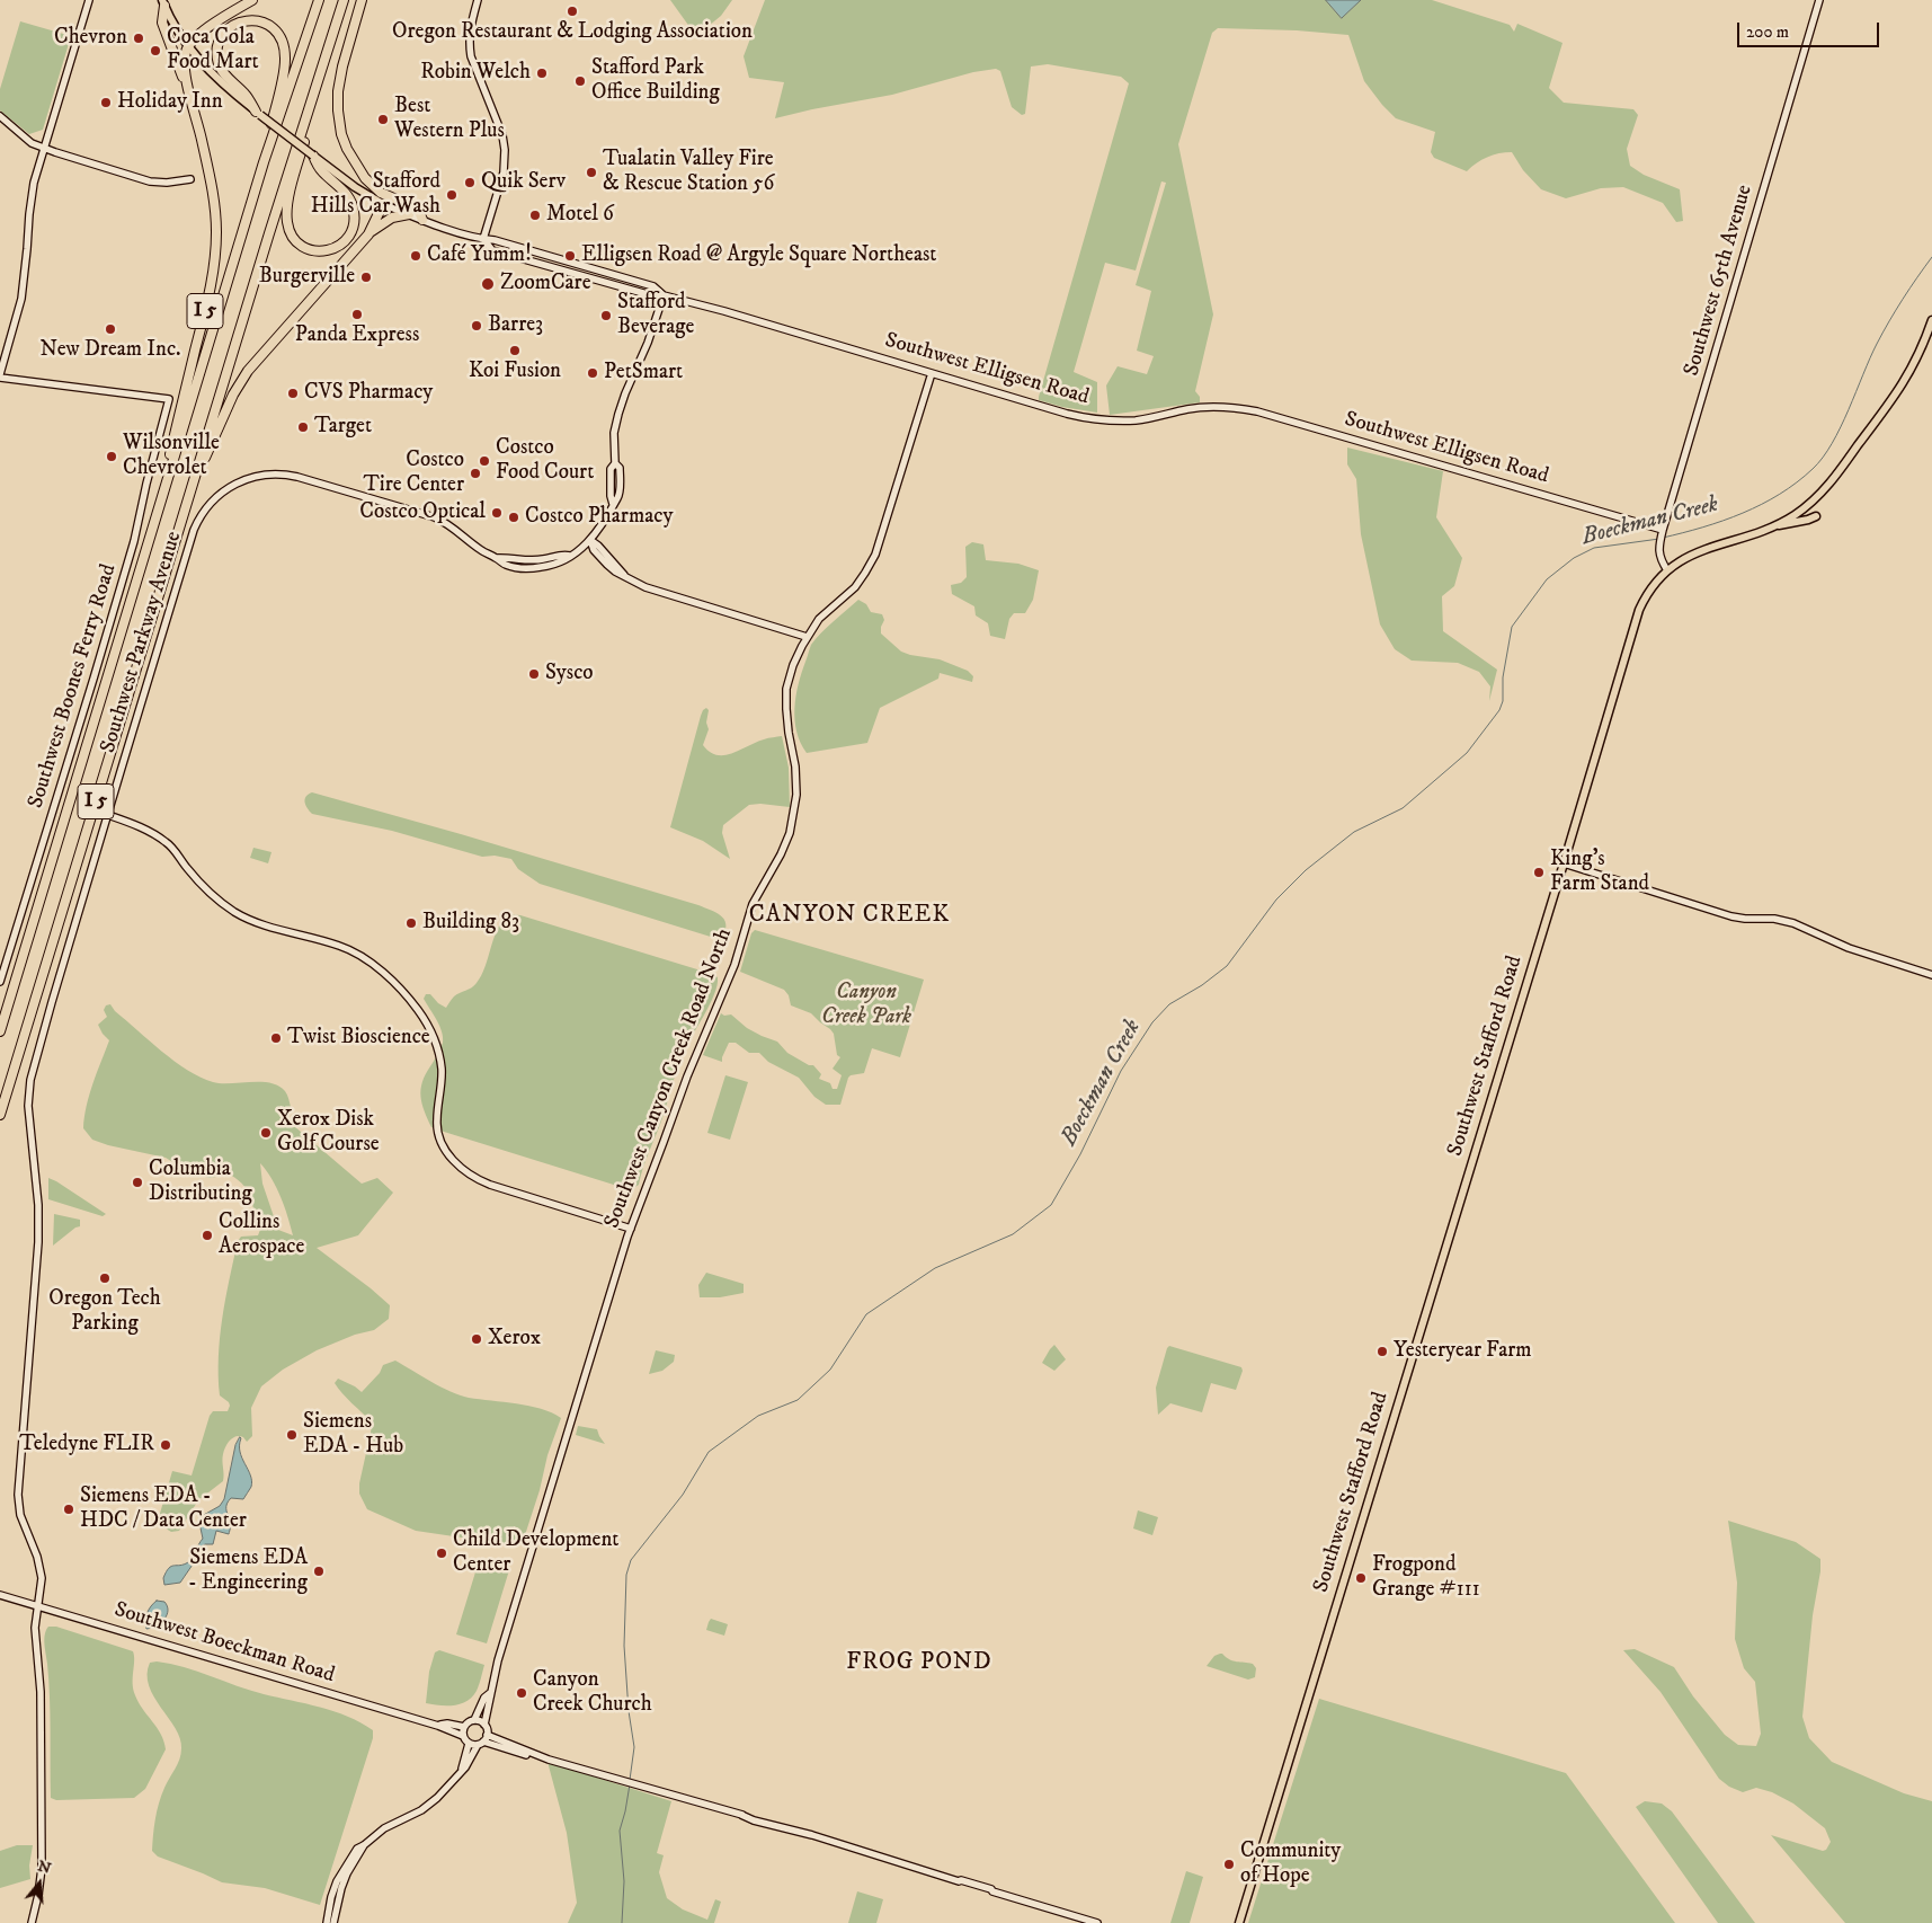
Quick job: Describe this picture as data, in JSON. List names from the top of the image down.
{
  "streets": {
    "highway": ["I 5"],
    "main road": [
      "Southwest 65th Avenue",
      "Southwest Elligsen Road",
      "Southwest Parkway Avenue",
      "Southwest Boones Ferry Road",
      "Southwest Stafford Road",
      "Southwest Canyon Creek Road North",
      "Southwest Boeckman Road"
    ]
  },
  "crossings": [
    ["Southwest 65th Avenue", "Southwest Elligsen Road"],
    ["Southwest 65th Avenue", "Southwest Stafford Road"],
    ["I 5", "Southwest Elligsen Road"],
    ["Southwest Elligsen Road", "Southwest Canyon Creek Road North"],
    ["Southwest Parkway Avenue", "Southwest Boeckman Road"],
    ["Southwest Canyon Creek Road North", "Southwest Boeckman Road"]
  ],
  "districts": ["CANYON CREEK", "FROG POND"],
  "water": ["Boeckman Creek"],
  "parks": ["Canyon Creek Park"],
  "places": [
    "Oregon Restaurant & Lodging Association",
    "Chevron",
    "Coca Cola Food Mart",
    "Robin Welch",
    "Stafford Park Office Building",
    "Holiday Inn",
    "Best Western Plus",
    "Tualatin Valley Fire & Rescue Station 56",
    "Quik Serv",
    "Stafford Hills Car Wash",
    "Motel 6",
    "Café Yumm!",
    "Elligsen Road @ Argyle Square Northeast",
    "Burgerville",
    "ZoomCare",
    "Panda Express",
    "Stafford Beverage",
    "Barre3",
    "New Dream Inc.",
    "Koi Fusion",
    "PetSmart",
    "CVS Pharmacy",
    "Target",
    "Wilsonville Chevrolet",
    "Costco Food Court",
    "Costco Tire Center",
    "Costco Optical",
    "Costco Pharmacy",
    "Sysco",
    "King's Farm Stand",
    "Building 83",
    "Twist Bioscience",
    "Xerox Disk Golf Course",
    "Columbia Distributing",
    "Collins Aerospace",
    "Oregon Tech Parking",
    "Xerox",
    "Yesteryear Farm",
    "Siemens EDA - Hub",
    "Teledyne FLIR",
    "Siemens EDA - HDC / Data Center",
    "Child Development Center",
    "Siemens EDA - Engineering",
    "Frogpond Grange #111",
    "Canyon Creek Church",
    "Community of Hope"
  ],
  "scale_bar": "200 m",
  "north": "top"
}
